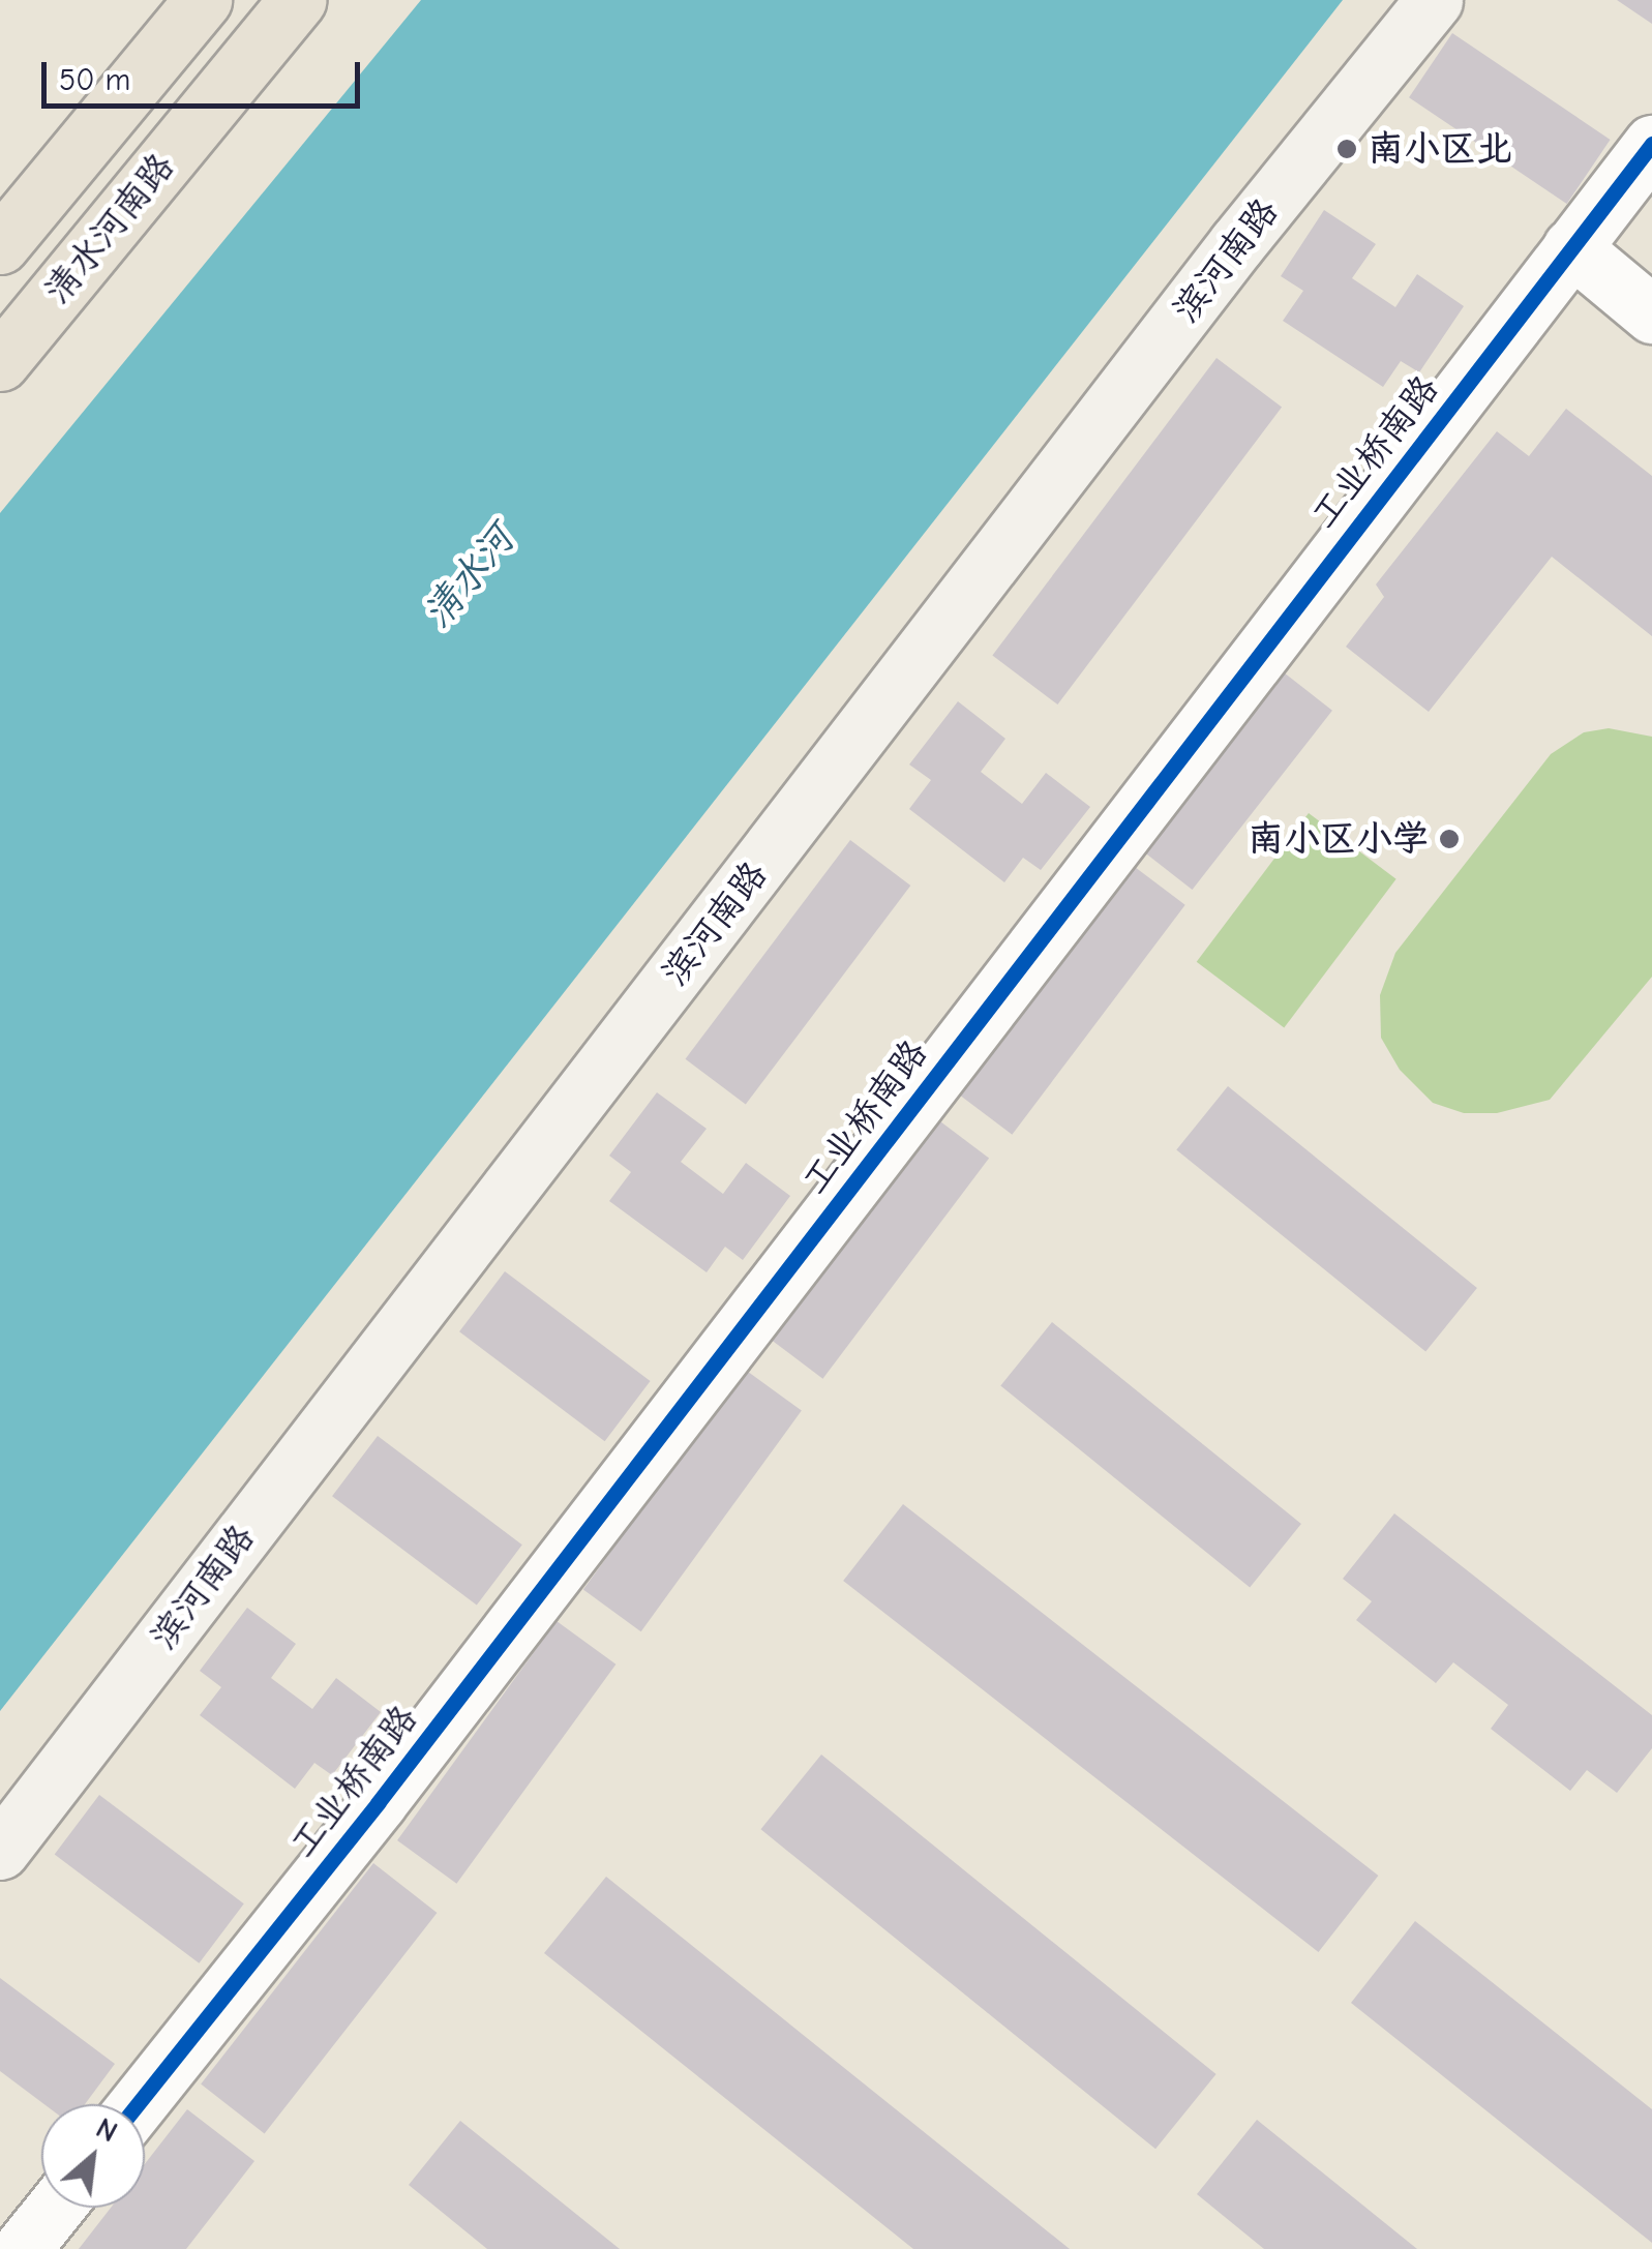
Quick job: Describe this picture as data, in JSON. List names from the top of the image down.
{
  "streets": {
    "main road": ["清水河南路", "滨河南路"],
    "street": ["工业桥南路"]
  },
  "water": ["清水河"],
  "places": ["南小区北", "南小区小学"],
  "scale_bar": "50 m",
  "north": "top right"
}
